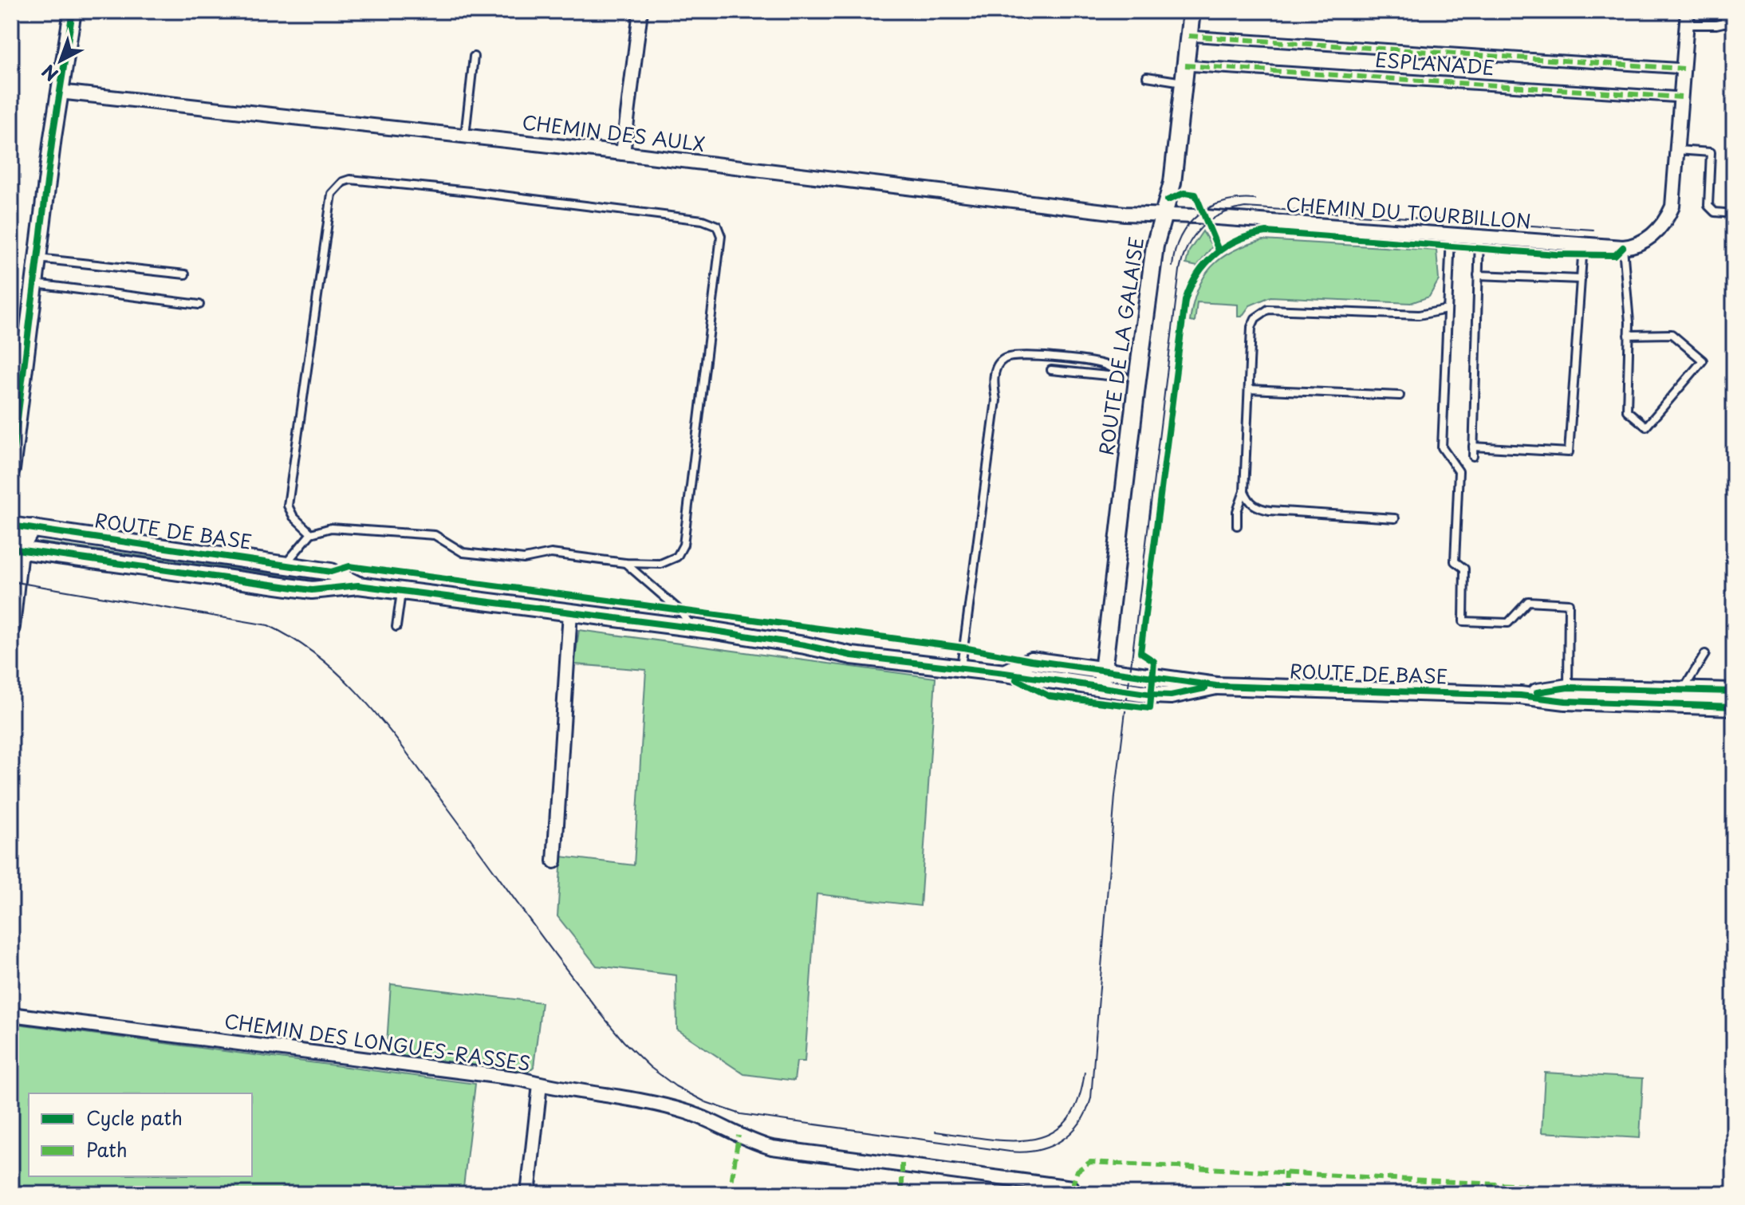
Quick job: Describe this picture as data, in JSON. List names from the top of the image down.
{
  "streets": {
    "street": [
      "ESPLANADE",
      "CHEMIN DES AULX",
      "CHEMIN DU TOURBILLON",
      "ROUTE DE LA GALAISE",
      "ROUTE DE BASE",
      "CHEMIN DES LONGUES-RASSES"
    ]
  },
  "crossings": [
    ["ESPLANADE", "ROUTE DE LA GALAISE"],
    ["CHEMIN DES AULX", "CHEMIN DU TOURBILLON"],
    ["CHEMIN DES AULX", "ROUTE DE LA GALAISE"],
    ["CHEMIN DU TOURBILLON", "ROUTE DE LA GALAISE"],
    ["ROUTE DE LA GALAISE", "ROUTE DE BASE"]
  ],
  "legend": ["Cycle path", "Path"],
  "north": "bottom left"
}
